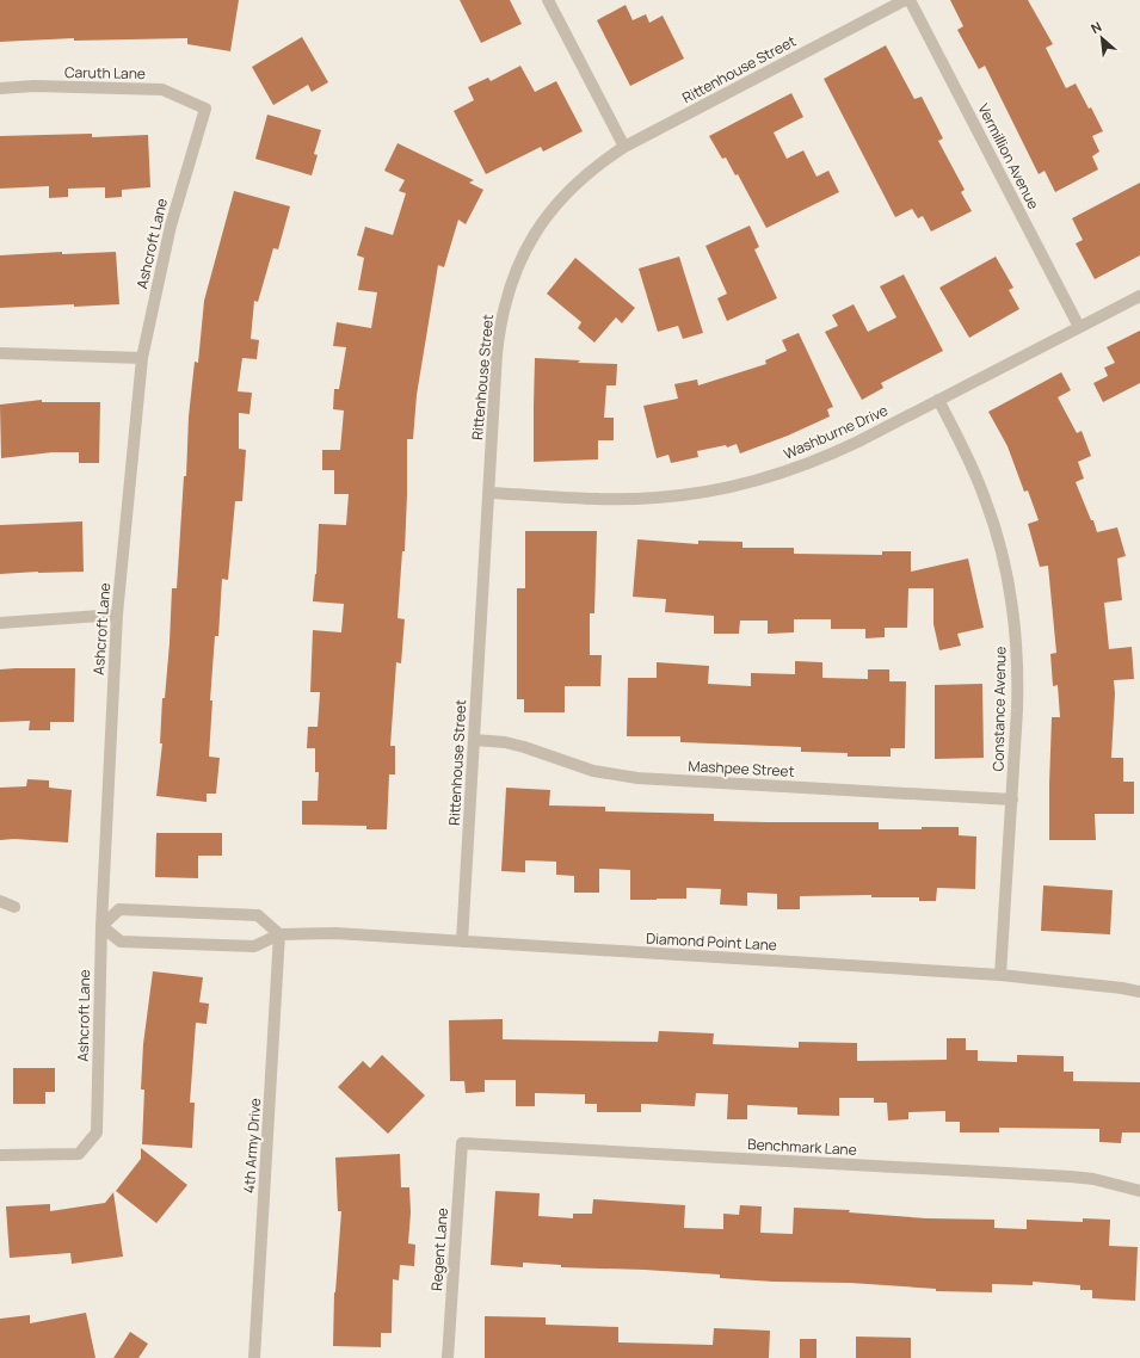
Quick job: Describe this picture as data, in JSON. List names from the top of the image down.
{
  "streets": {
    "street": [
      "Rittenhouse Street",
      "Caruth Lane",
      "Vermillion Avenue",
      "Ashcroft Lane",
      "Washburne Drive",
      "Constance Avenue",
      "Mashpee Street",
      "Diamond Point Lane",
      "4th Army Drive",
      "Benchmark Lane",
      "Regent Lane"
    ]
  },
  "crossings": [
    ["Rittenhouse Street", "Washburne Drive"],
    ["Rittenhouse Street", "Mashpee Street"],
    ["Rittenhouse Street", "Diamond Point Lane"],
    ["Caruth Lane", "Ashcroft Lane"],
    ["Vermillion Avenue", "Washburne Drive"],
    ["Ashcroft Lane", "Diamond Point Lane"],
    ["Washburne Drive", "Constance Avenue"],
    ["Constance Avenue", "Mashpee Street"],
    ["Constance Avenue", "Diamond Point Lane"],
    ["Diamond Point Lane", "4th Army Drive"],
    ["Benchmark Lane", "Regent Lane"]
  ],
  "north": "top left"
}
